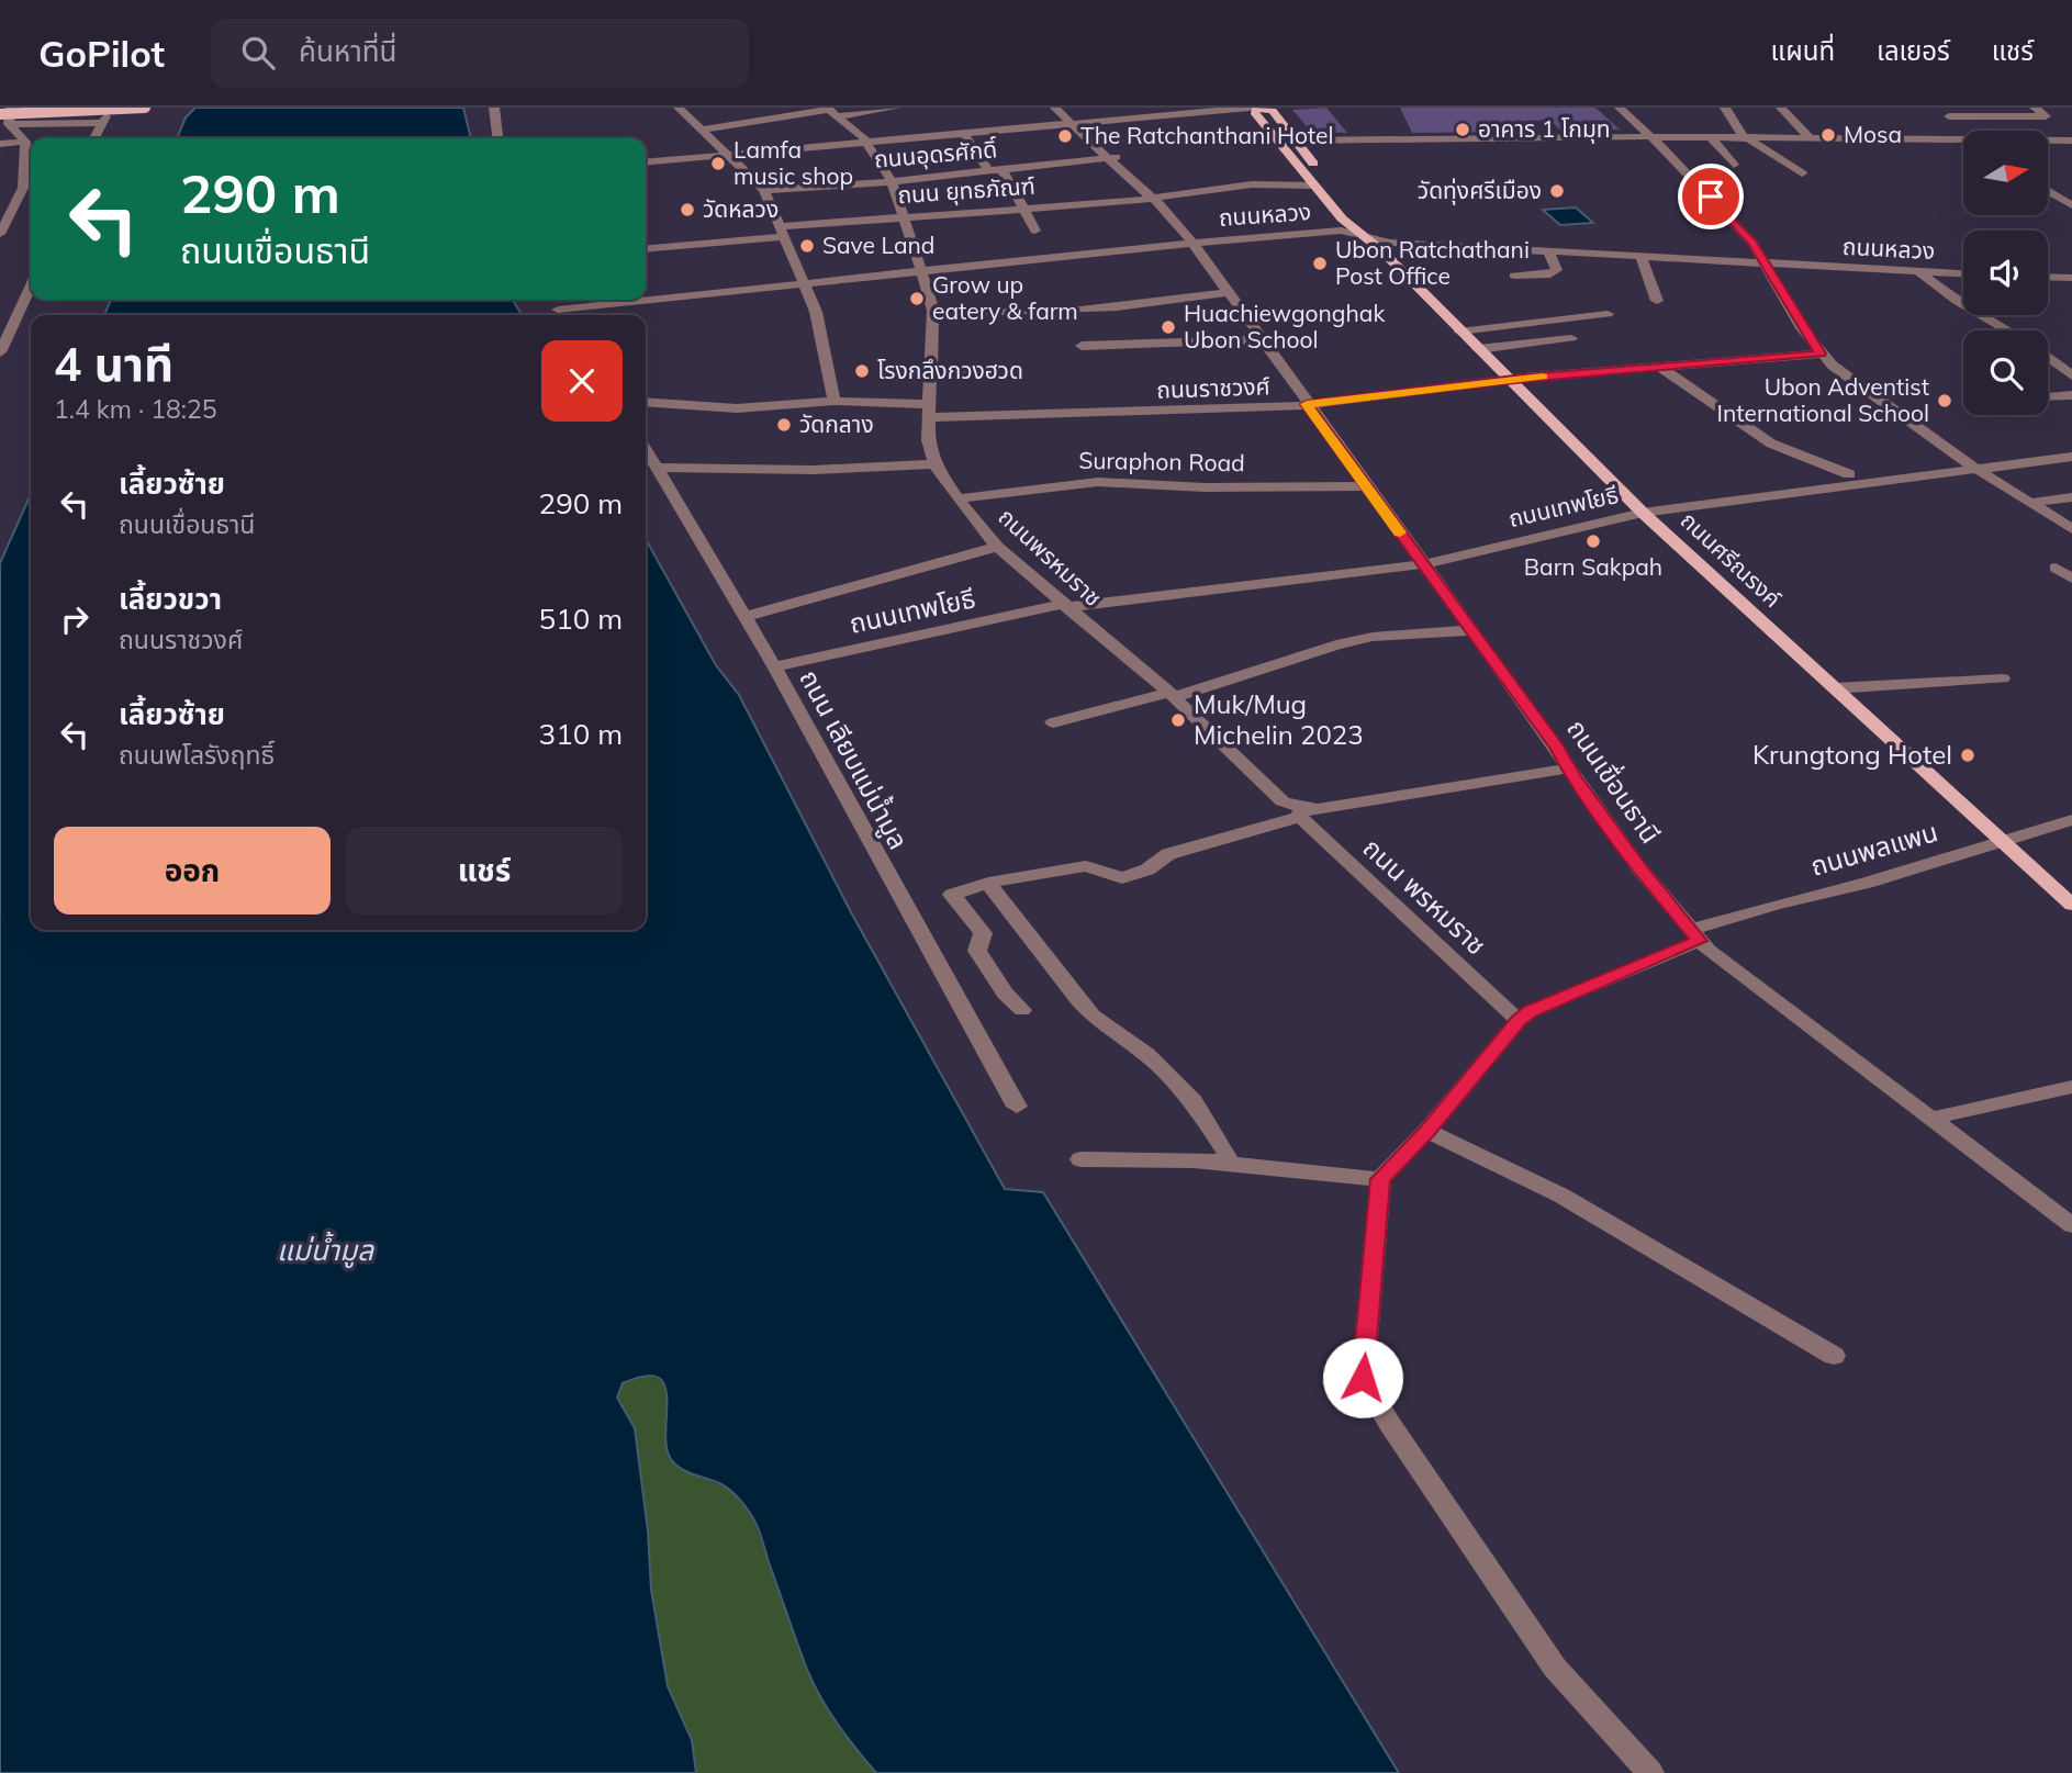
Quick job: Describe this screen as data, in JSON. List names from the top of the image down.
{
  "streets": {
    "main road": ["ถนนศรีณรงค์"],
    "street": [
      "ถนนอุดรศักดิ์",
      "ถนน ยุทธภัณฑ์",
      "ถนนหลวง",
      "ถนนราชวงศ์",
      "Suraphon Road",
      "ถนนเทพโยธี",
      "ถนนพรหมราช",
      "ถนน เลียบแม่น้ำมูล",
      "ถนนเขื่อนธานี",
      "ถนนพลแพน",
      "ถนน พรหมราช"
    ]
  },
  "crossings": [
    ["ถนนอุดรศักดิ์", "ถนนพรหมราช"],
    ["ถนนอุดรศักดิ์", "ถนนเขื่อนธานี"],
    ["ถนน ยุทธภัณฑ์", "ถนนพรหมราช"],
    ["ถนน ยุทธภัณฑ์", "ถนนศรีณรงค์"],
    ["ถนน ยุทธภัณฑ์", "ถนนเขื่อนธานี"],
    ["ถนนหลวง", "ถนนพรหมราช"],
    ["ถนนหลวง", "ถนนศรีณรงค์"],
    ["ถนนหลวง", "ถนนเขื่อนธานี"],
    ["ถนนราชวงศ์", "ถนนพรหมราช"],
    ["ถนนราชวงศ์", "ถนนศรีณรงค์"],
    ["ถนนราชวงศ์", "ถนนเขื่อนธานี"],
    ["Suraphon Road", "ถนนพรหมราช"],
    ["Suraphon Road", "ถนนเขื่อนธานี"],
    ["ถนนเทพโยธี", "ถนนพรหมราช"],
    ["ถนนเทพโยธี", "ถนนศรีณรงค์"],
    ["ถนนเทพโยธี", "ถนน เลียบแม่น้ำมูล"],
    ["ถนนเทพโยธี", "ถนนเขื่อนธานี"],
    ["ถนนพรหมราช", "ถนน พรหมราช"],
    ["ถนนศรีณรงค์", "ถนนพลแพน"],
    ["ถนนเขื่อนธานี", "ถนนพลแพน"],
    ["ถนนพลแพน", "ถนน พรหมราช"]
  ],
  "water": ["แม่น้ำมูล"],
  "places": [
    "อาคาร 1 โกมุท",
    "Mosa",
    "The Ratchanthani Hotel",
    "Lamfa music shop",
    "วัดทุ่งศรีเมือง",
    "วัดหลวง",
    "Save Land",
    "Ubon Ratchathani Post Office",
    "Grow up eatery & farm",
    "Huachiewgonghak Ubon School",
    "โรงกลึงกวงฮวด",
    "Ubon Adventist International School",
    "วัดกลาง",
    "Barn Sakpah",
    "Muk/Mug Michelin 2023",
    "Krungtong Hotel"
  ],
  "north": "right",
  "page": {
    "header": "GoPilot",
    "search": "ค้นหาที่นี่",
    "nav": ["แผนที่", "เลเยอร์", "แชร์"],
    "turn": ["290 m", "ถนนเขื่อนธานี"],
    "heading": ["4 นาที", "1.4 km · 18:25"],
    "list": [
      {
        "name": "เลี้ยวซ้าย",
        "note": "ถนนเขื่อนธานี",
        "value": "290 m"
      },
      {
        "name": "เลี้ยวขวา",
        "note": "ถนนราชวงศ์",
        "value": "510 m"
      },
      {
        "name": "เลี้ยวซ้าย",
        "note": "ถนนพโลรังฤทธิ์",
        "value": "310 m"
      }
    ],
    "buttons": ["ออก", "แชร์"]
  }
}
